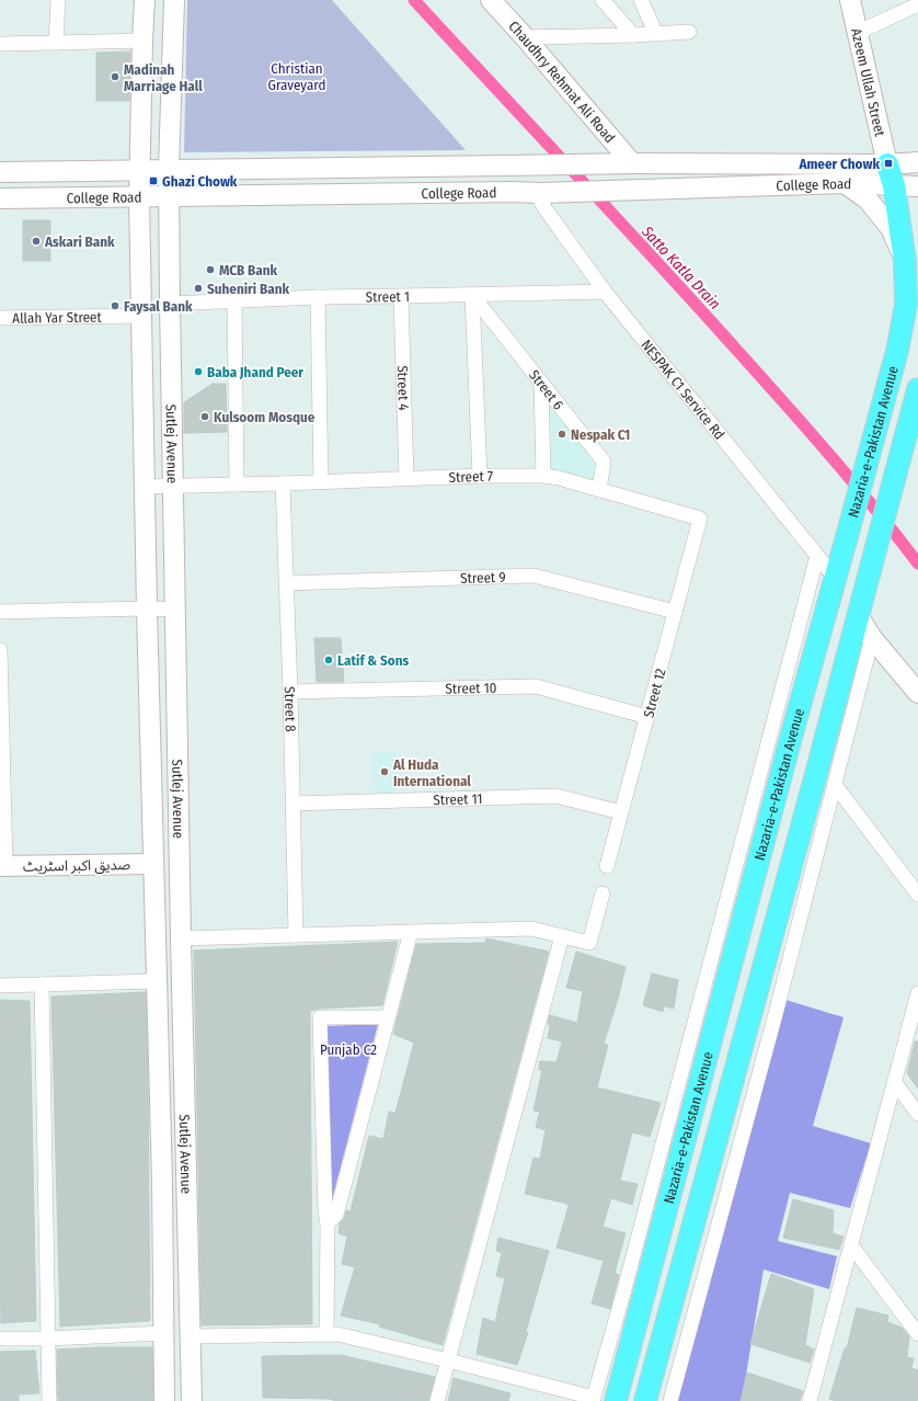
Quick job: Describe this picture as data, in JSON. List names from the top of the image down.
{
  "streets": {
    "main road": ["Nazaria-e-Pakistan Avenue"],
    "street": [
      "Chaudhry Rehmat Ali Road",
      "Azeem Ullah Street",
      "College Road",
      "Street 1",
      "Allah Yar Street",
      "Street 4",
      "Street 6",
      "NESPAK C1 Service Rd",
      "Sutlej Avenue",
      "Street 7",
      "Street 9",
      "Street 10",
      "Street 12",
      "Street 8",
      "Street 11",
      "صدیق اکبر اسٹریٹ"
    ]
  },
  "crossings": [
    ["Chaudhry Rehmat Ali Road", "College Road"],
    ["Azeem Ullah Street", "College Road"],
    ["Azeem Ullah Street", "Nazaria-e-Pakistan Avenue"],
    ["College Road", "NESPAK C1 Service Rd"],
    ["College Road", "Nazaria-e-Pakistan Avenue"],
    ["College Road", "Sutlej Avenue"],
    ["Street 1", "Street 4"],
    ["Street 1", "Street 6"],
    ["Street 1", "NESPAK C1 Service Rd"],
    ["Street 1", "Sutlej Avenue"],
    ["Allah Yar Street", "Sutlej Avenue"],
    ["Street 4", "Street 7"],
    ["Street 6", "Street 7"],
    ["NESPAK C1 Service Rd", "Nazaria-e-Pakistan Avenue"],
    ["Sutlej Avenue", "Street 7"],
    ["Sutlej Avenue", "صدیق اکبر اسٹریٹ"],
    ["Street 7", "Street 12"],
    ["Street 7", "Street 8"],
    ["Street 9", "Street 12"],
    ["Street 9", "Street 8"],
    ["Street 10", "Street 12"],
    ["Street 10", "Street 8"],
    ["Street 12", "Street 11"],
    ["Street 8", "Street 11"]
  ],
  "water": ["Satto Katla Drain"],
  "parks": ["Christian Graveyard", "Punjab C2"],
  "places": {
    "other": [
      "Madinah Marriage Hall",
      "Askari Bank",
      "MCB Bank",
      "Suheniri Bank",
      "Faysal Bank",
      "Baba Jhand Peer",
      "Kulsoom Mosque",
      "Nespak C1",
      "Latif & Sons",
      "Al Huda International"
    ],
    "transit": ["Ameer Chowk", "Ghazi Chowk"]
  }
}
